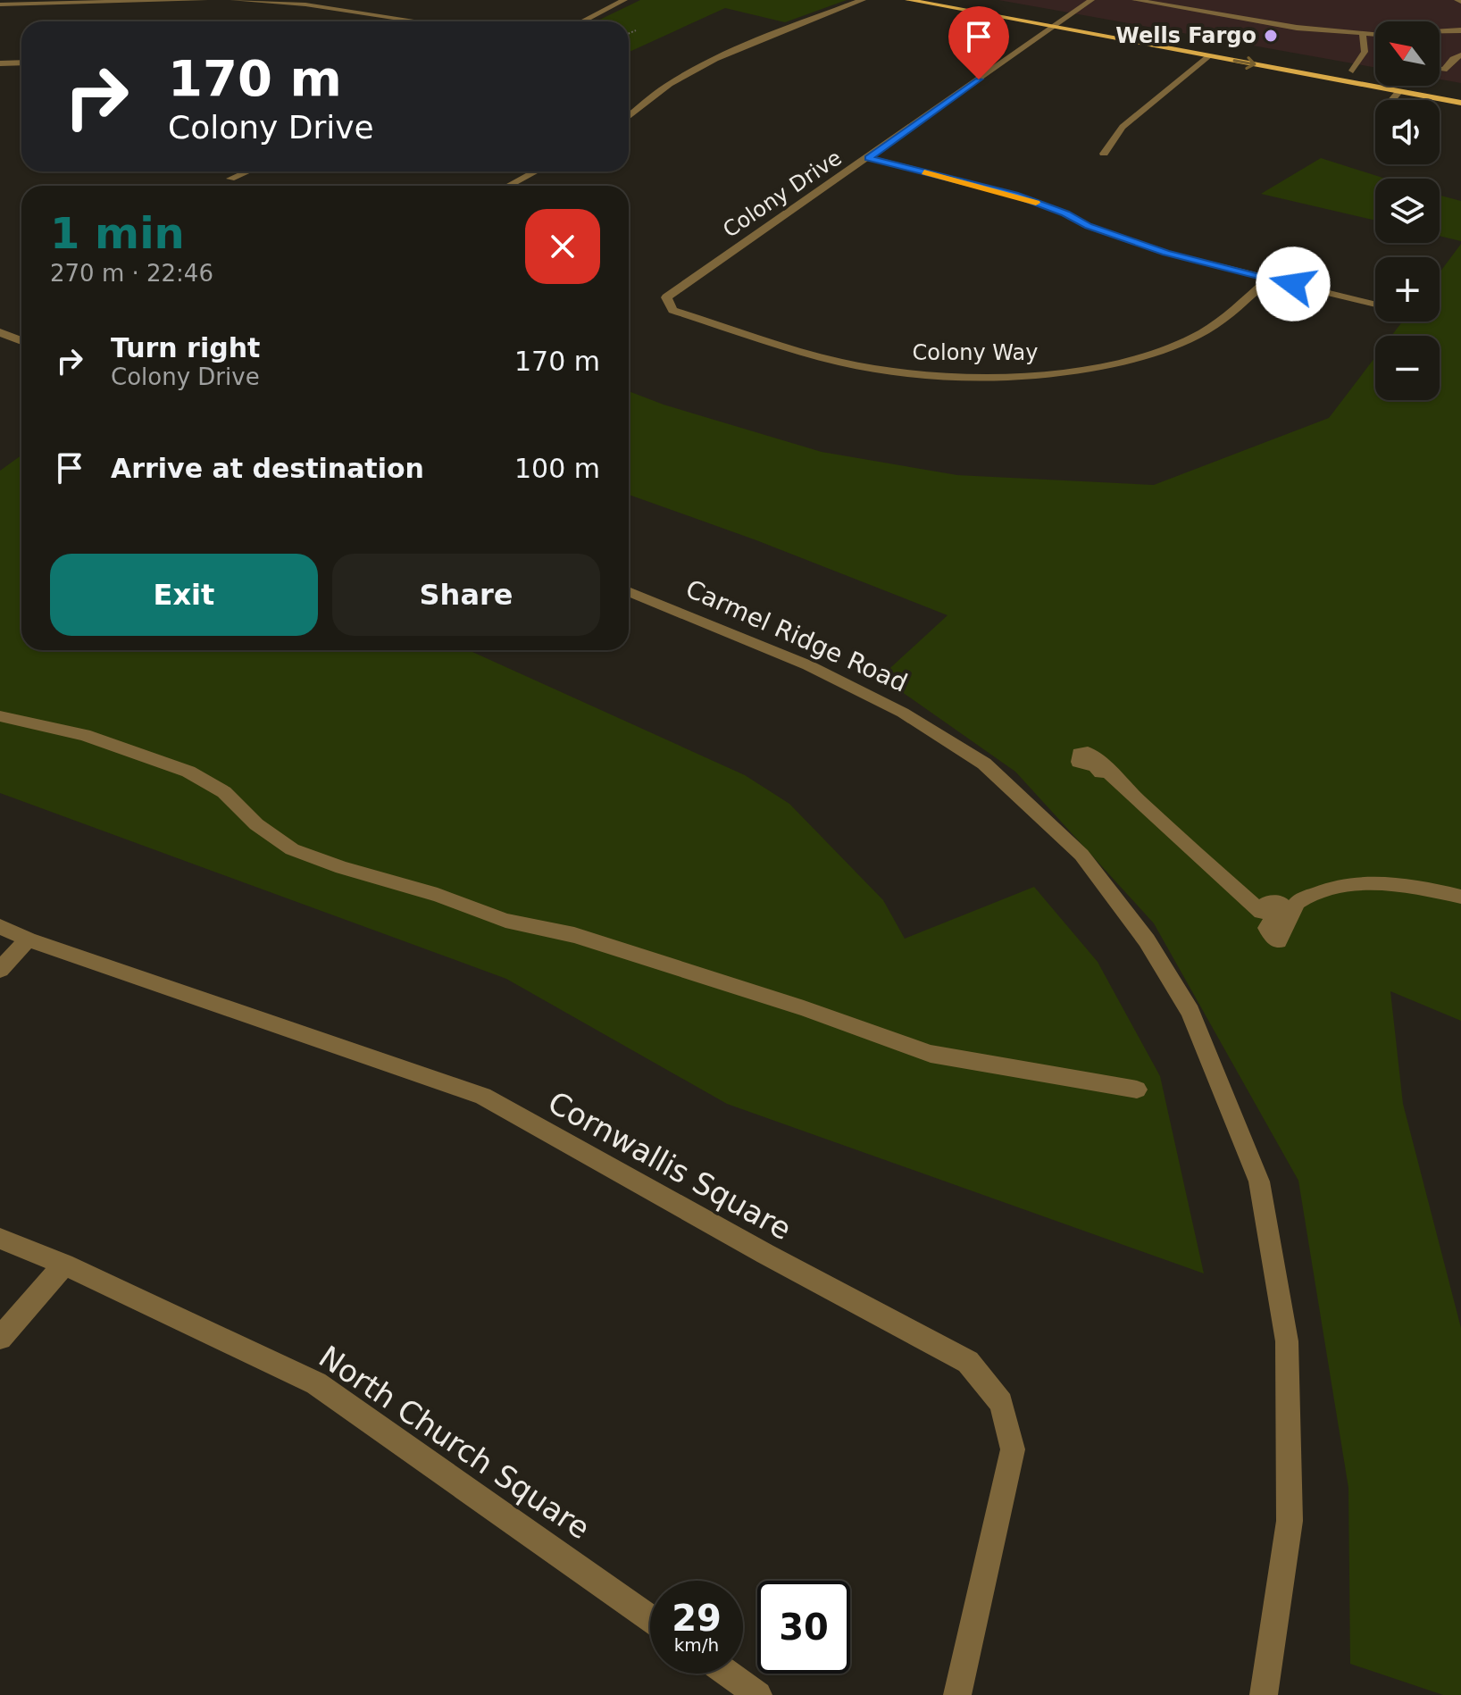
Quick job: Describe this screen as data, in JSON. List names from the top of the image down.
{
  "streets": {
    "street": [
      "Colony Drive",
      "Colony Way",
      "Carmel Ridge Road",
      "Cornwallis Square",
      "North Church Square"
    ]
  },
  "crossings": [
    ["Colony Drive", "Colony Way"]
  ],
  "places": ["Wells Fargo"],
  "north": "top left",
  "page": {
    "map_buttons": ["+", "−"],
    "turn": ["170 m", "Colony Drive"],
    "heading": ["1 min", "270 m · 22:46"],
    "list": [
      {
        "name": "Turn right",
        "note": "Colony Drive",
        "value": "170 m"
      },
      {
        "name": "Arrive at destination",
        "value": "100 m"
      }
    ],
    "buttons": ["Exit", "Share"],
    "speed": "29 km/h",
    "limit": "30"
  }
}
